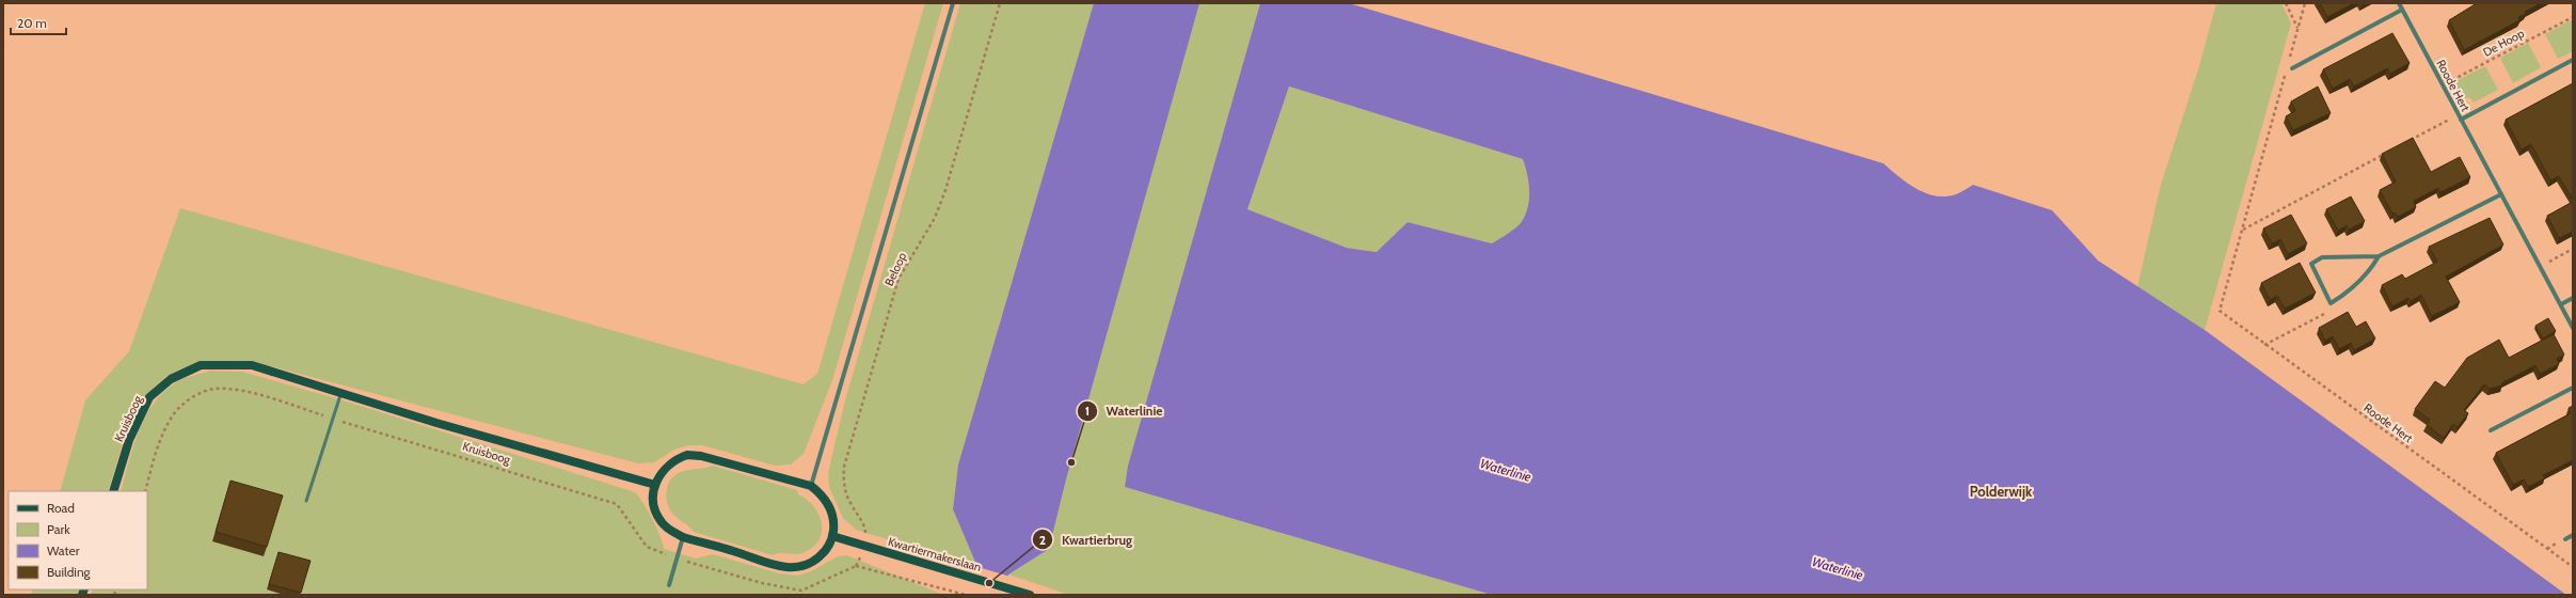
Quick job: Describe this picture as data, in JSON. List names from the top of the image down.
{
  "streets": {
    "main road": ["Kruisboog", "Kwartiermakerslaan"],
    "street": ["Roode Hert", "Beloop"],
    "path": ["De Hoop"]
  },
  "crossings": [
    ["De Hoop", "Roode Hert"],
    ["Beloop", "Kwartiermakerslaan"]
  ],
  "districts": ["Polderwijk"],
  "water": ["Waterlinie"],
  "places": ["Waterlinie", "Kwartierbrug"],
  "legend": [
    "Road",
    "Park",
    "Water",
    "Building"
  ],
  "scale_bar": "20 m"
}
